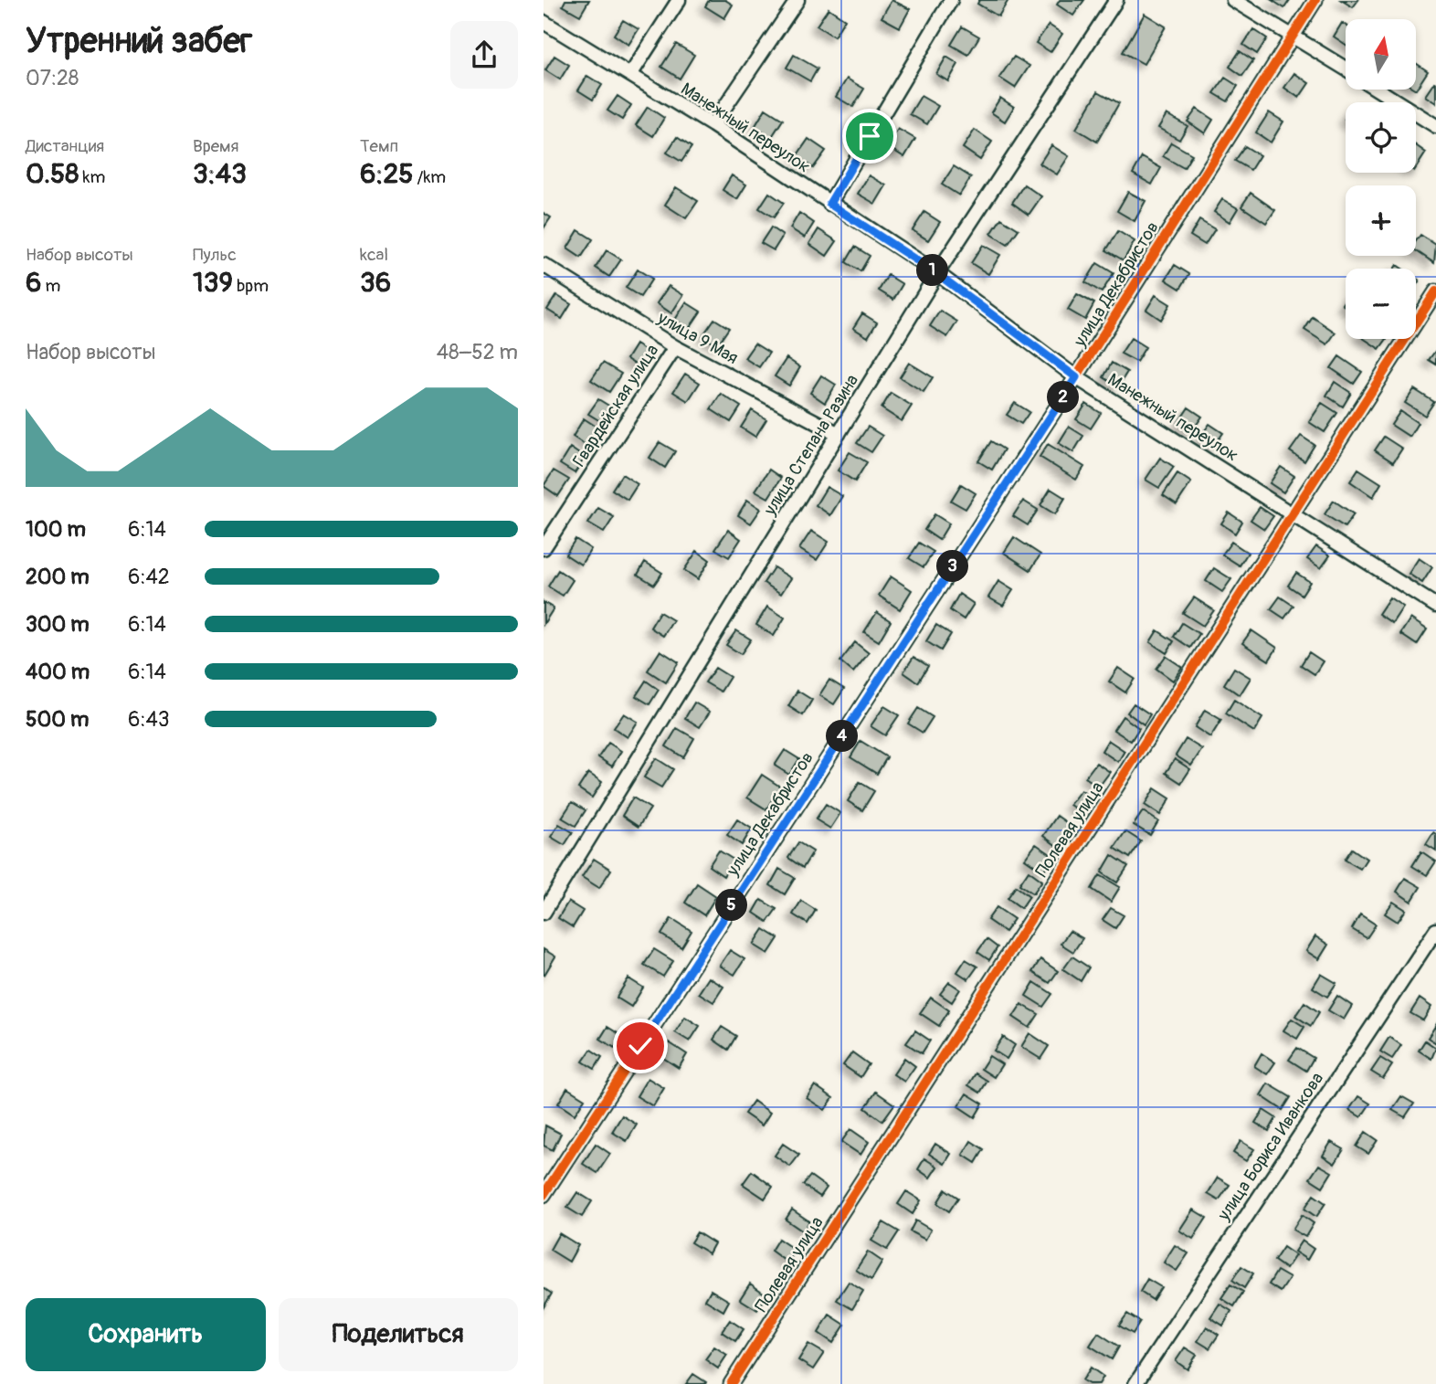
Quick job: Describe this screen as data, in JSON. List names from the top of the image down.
{
  "streets": {
    "street": [
      "Манежный переулок",
      "улица Декабристов",
      "улица 9 Мая",
      "Гвардейская улица",
      "улица Степана Разина",
      "Полевая улица",
      "улица Бориса Иванкова"
    ]
  },
  "crossings": [
    ["Манежный переулок", "улица Декабристов"],
    ["Манежный переулок", "улица Степана Разина"],
    ["Манежный переулок", "Полевая улица"],
    ["улица 9 Мая", "Гвардейская улица"],
    ["улица 9 Мая", "улица Степана Разина"]
  ],
  "north": "top",
  "page": {
    "heading": ["Утренний забег", "07:28"],
    "map_buttons": ["+", "−"],
    "stats": [
      ["Дистанция", "0.58 km"],
      ["Время", "3:43"],
      ["Темп", "6:25 /km"],
      ["Набор высоты", "6 m"],
      ["Пульс", "139 bpm"],
      ["kcal", "36"]
    ],
    "pins": [
      "1",
      "2",
      "3",
      "4",
      "5"
    ],
    "chart": ["Набор высоты", "48–52 m"],
    "list": [
      {
        "name": "100 m",
        "note": "6:14"
      },
      {
        "name": "200 m",
        "note": "6:42"
      },
      {
        "name": "300 m",
        "note": "6:14"
      },
      {
        "name": "400 m",
        "note": "6:14"
      },
      {
        "name": "500 m",
        "note": "6:43"
      }
    ],
    "buttons": ["Сохранить", "Поделиться"]
  }
}
